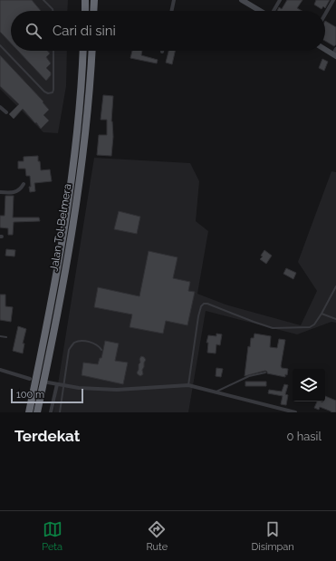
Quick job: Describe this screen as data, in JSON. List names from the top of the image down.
{
  "streets": {
    "highway": ["Jalan Tol Belmera"]
  },
  "scale_bar": "100 m",
  "page": {
    "search": "Cari di sini",
    "scale": "100 m",
    "heading": ["Terdekat", "0 hasil"],
    "nav": ["Peta", "Rute", "Disimpan"]
  }
}
